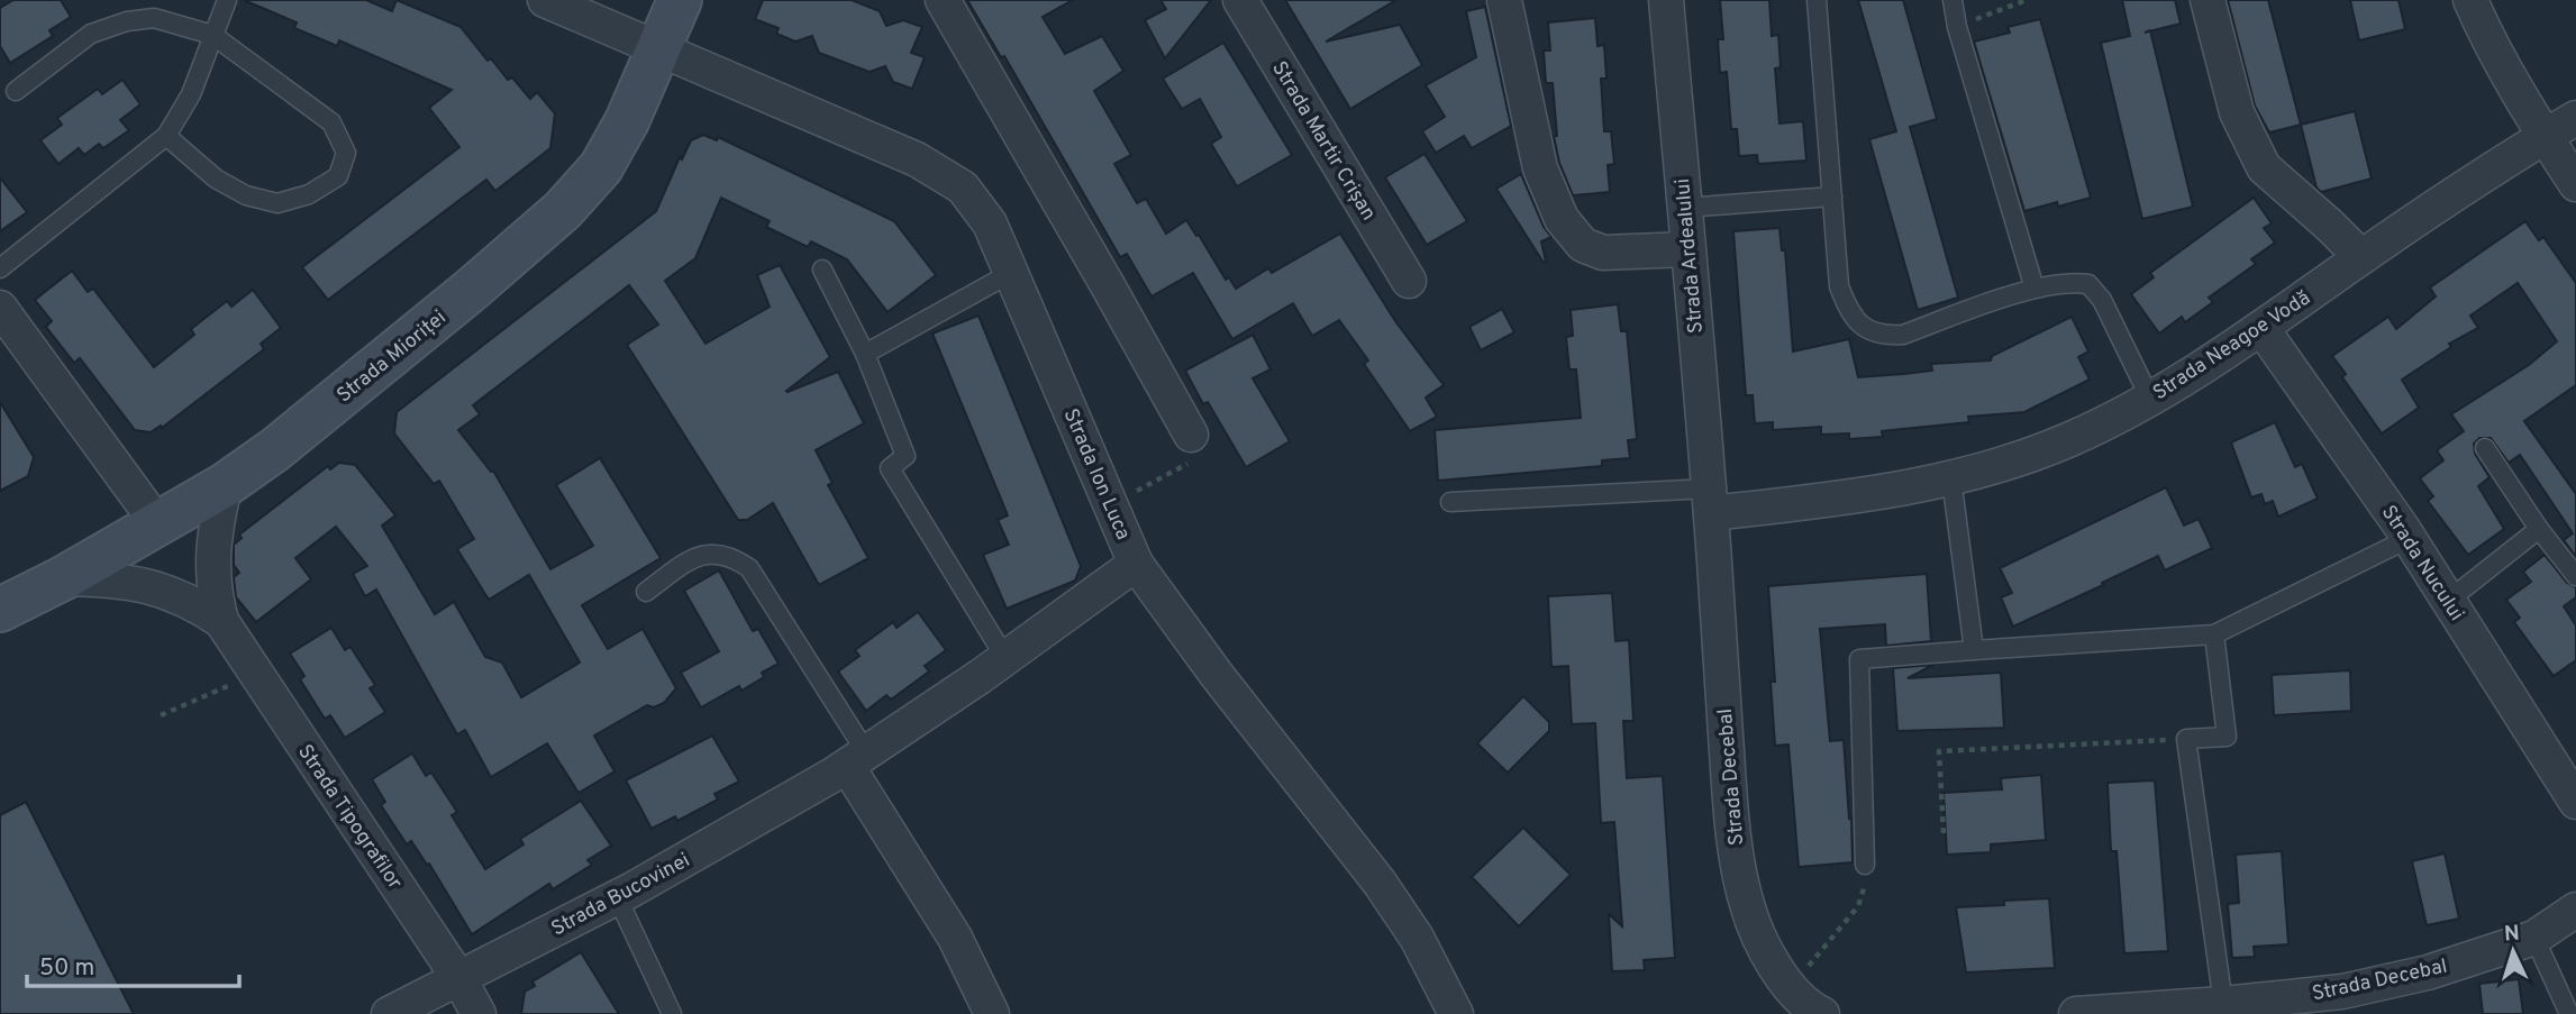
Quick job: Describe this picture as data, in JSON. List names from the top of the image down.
{
  "streets": {
    "main road": ["Strada Mioriței"],
    "street": [
      "Strada Martir Crișan",
      "Strada Ardealului",
      "Strada Neagoe Vodă",
      "Strada Ion Luca",
      "Strada Nucului",
      "Strada Decebal",
      "Strada Tipografilor",
      "Strada Bucovinei"
    ]
  },
  "crossings": [
    ["Strada Ardealului", "Strada Neagoe Vodă"],
    ["Strada Ardealului", "Strada Decebal"],
    ["Strada Neagoe Vodă", "Strada Nucului"],
    ["Strada Neagoe Vodă", "Strada Decebal"],
    ["Strada Mioriței", "Strada Ion Luca"],
    ["Strada Mioriței", "Strada Tipografilor"],
    ["Strada Ion Luca", "Strada Bucovinei"],
    ["Strada Tipografilor", "Strada Bucovinei"]
  ],
  "scale_bar": "50 m",
  "north": "top"
}
